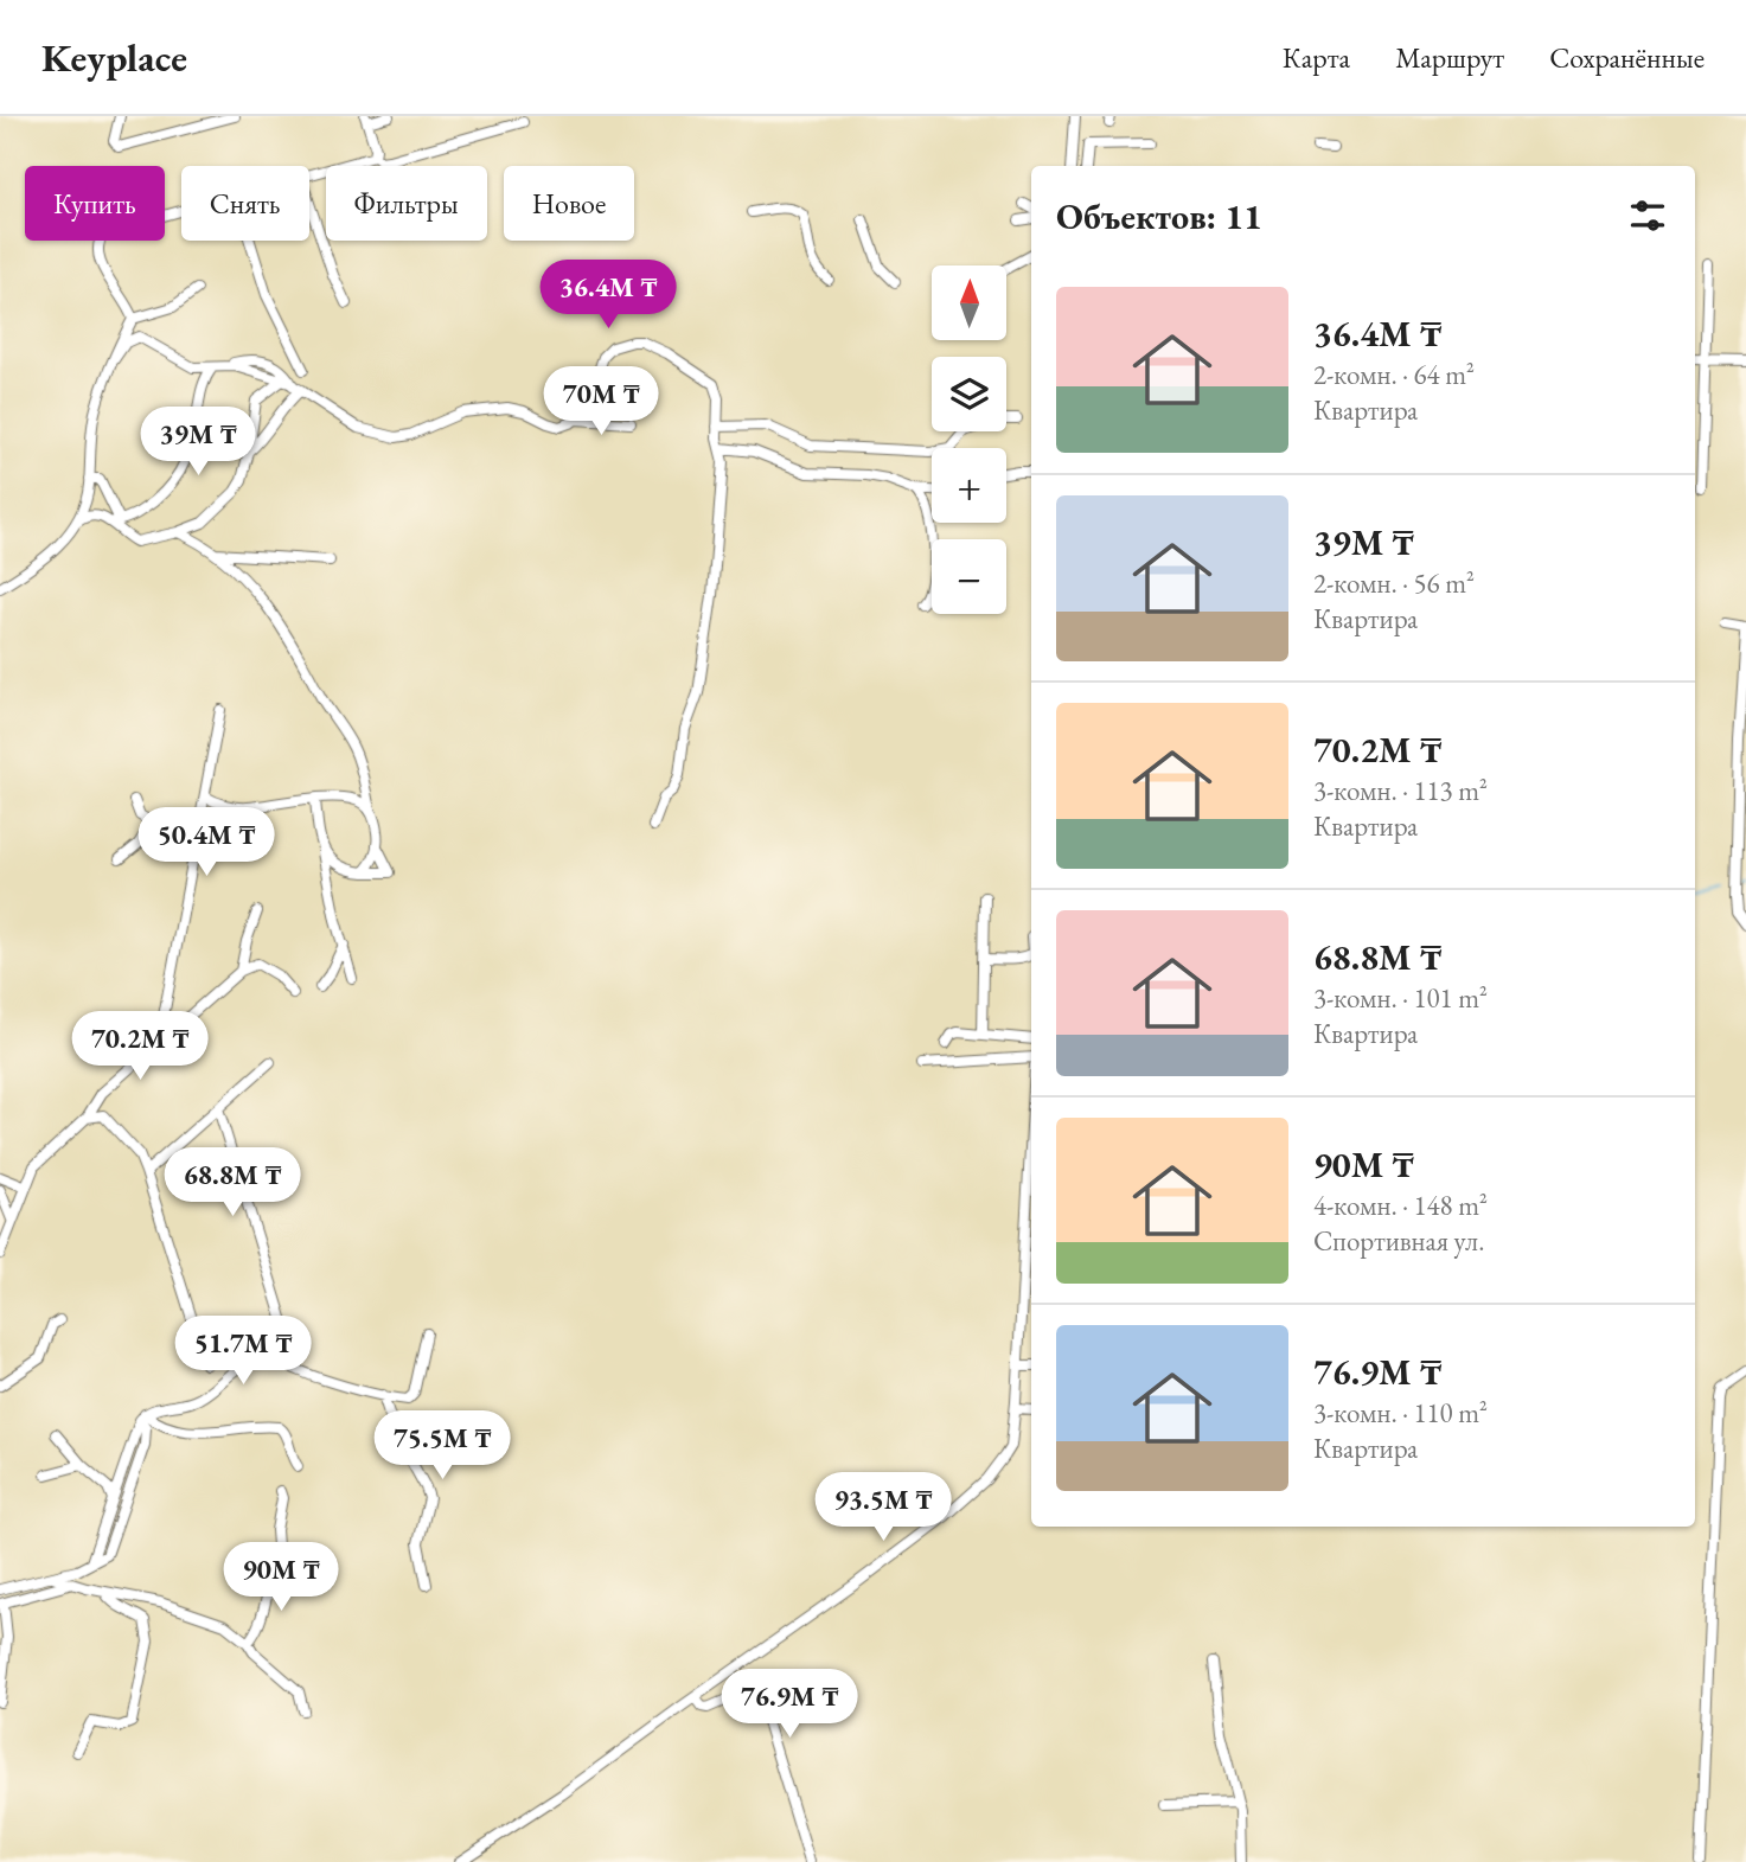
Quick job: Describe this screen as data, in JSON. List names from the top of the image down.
{
  "north": "top",
  "page": {
    "header": "Keyplace",
    "nav": ["Карта", "Маршрут", "Сохранённые"],
    "chip": [
      "Купить",
      "Снять",
      "Фильтры",
      "Новое"
    ],
    "heading": "Объектов: 11",
    "price": [
      "36.4M ₸",
      "70M ₸",
      "39M ₸",
      "50.4M ₸",
      "70.2M ₸",
      "68.8M ₸",
      "51.7M ₸",
      "75.5M ₸",
      "93.5M ₸",
      "90M ₸",
      "76.9M ₸"
    ],
    "map_buttons": ["+", "−"],
    "list": [
      {
        "name": "36.4M ₸",
        "note": "2-комн. · 64 m² · Квартира"
      },
      {
        "name": "39M ₸",
        "note": "2-комн. · 56 m² · Квартира"
      },
      {
        "name": "70.2M ₸",
        "note": "3-комн. · 113 m² · Квартира"
      },
      {
        "name": "68.8M ₸",
        "note": "3-комн. · 101 m² · Квартира"
      },
      {
        "name": "90M ₸",
        "note": "4-комн. · 148 m² · Спортивная ул."
      },
      {
        "name": "76.9M ₸",
        "note": "3-комн. · 110 m² · Квартира"
      }
    ]
  }
}
